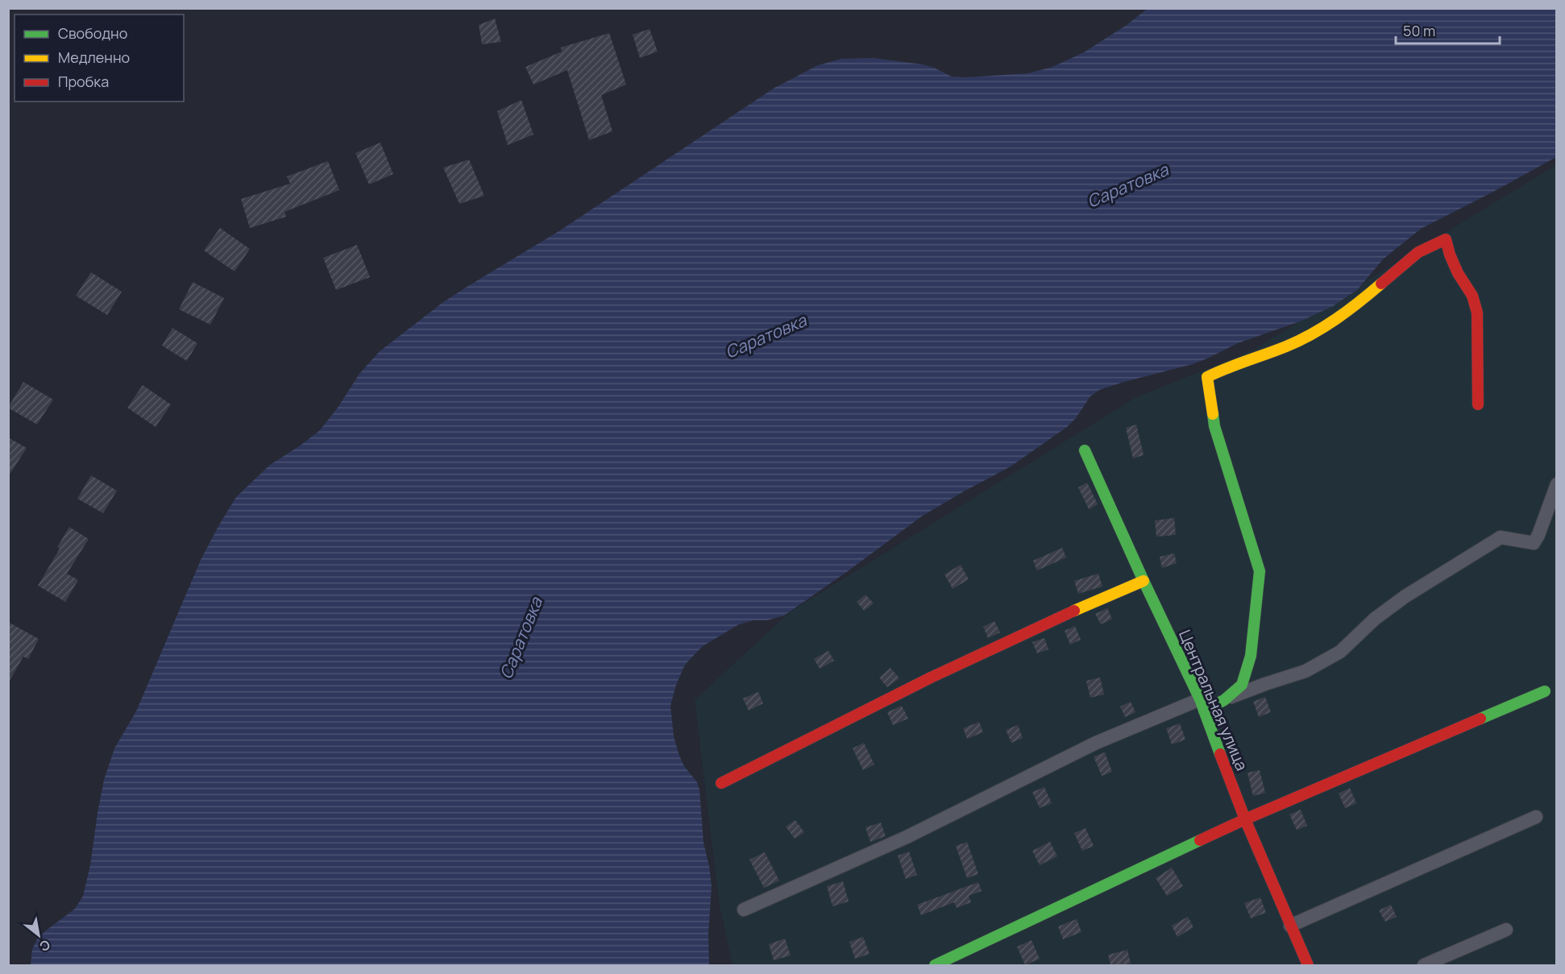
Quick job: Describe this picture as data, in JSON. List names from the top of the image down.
{
  "streets": {
    "street": ["Центральная улица"]
  },
  "water": ["Саратовка"],
  "legend": ["Свободно", "Медленно", "Пробка"],
  "scale_bar": "50 m",
  "north": "bottom right"
}
